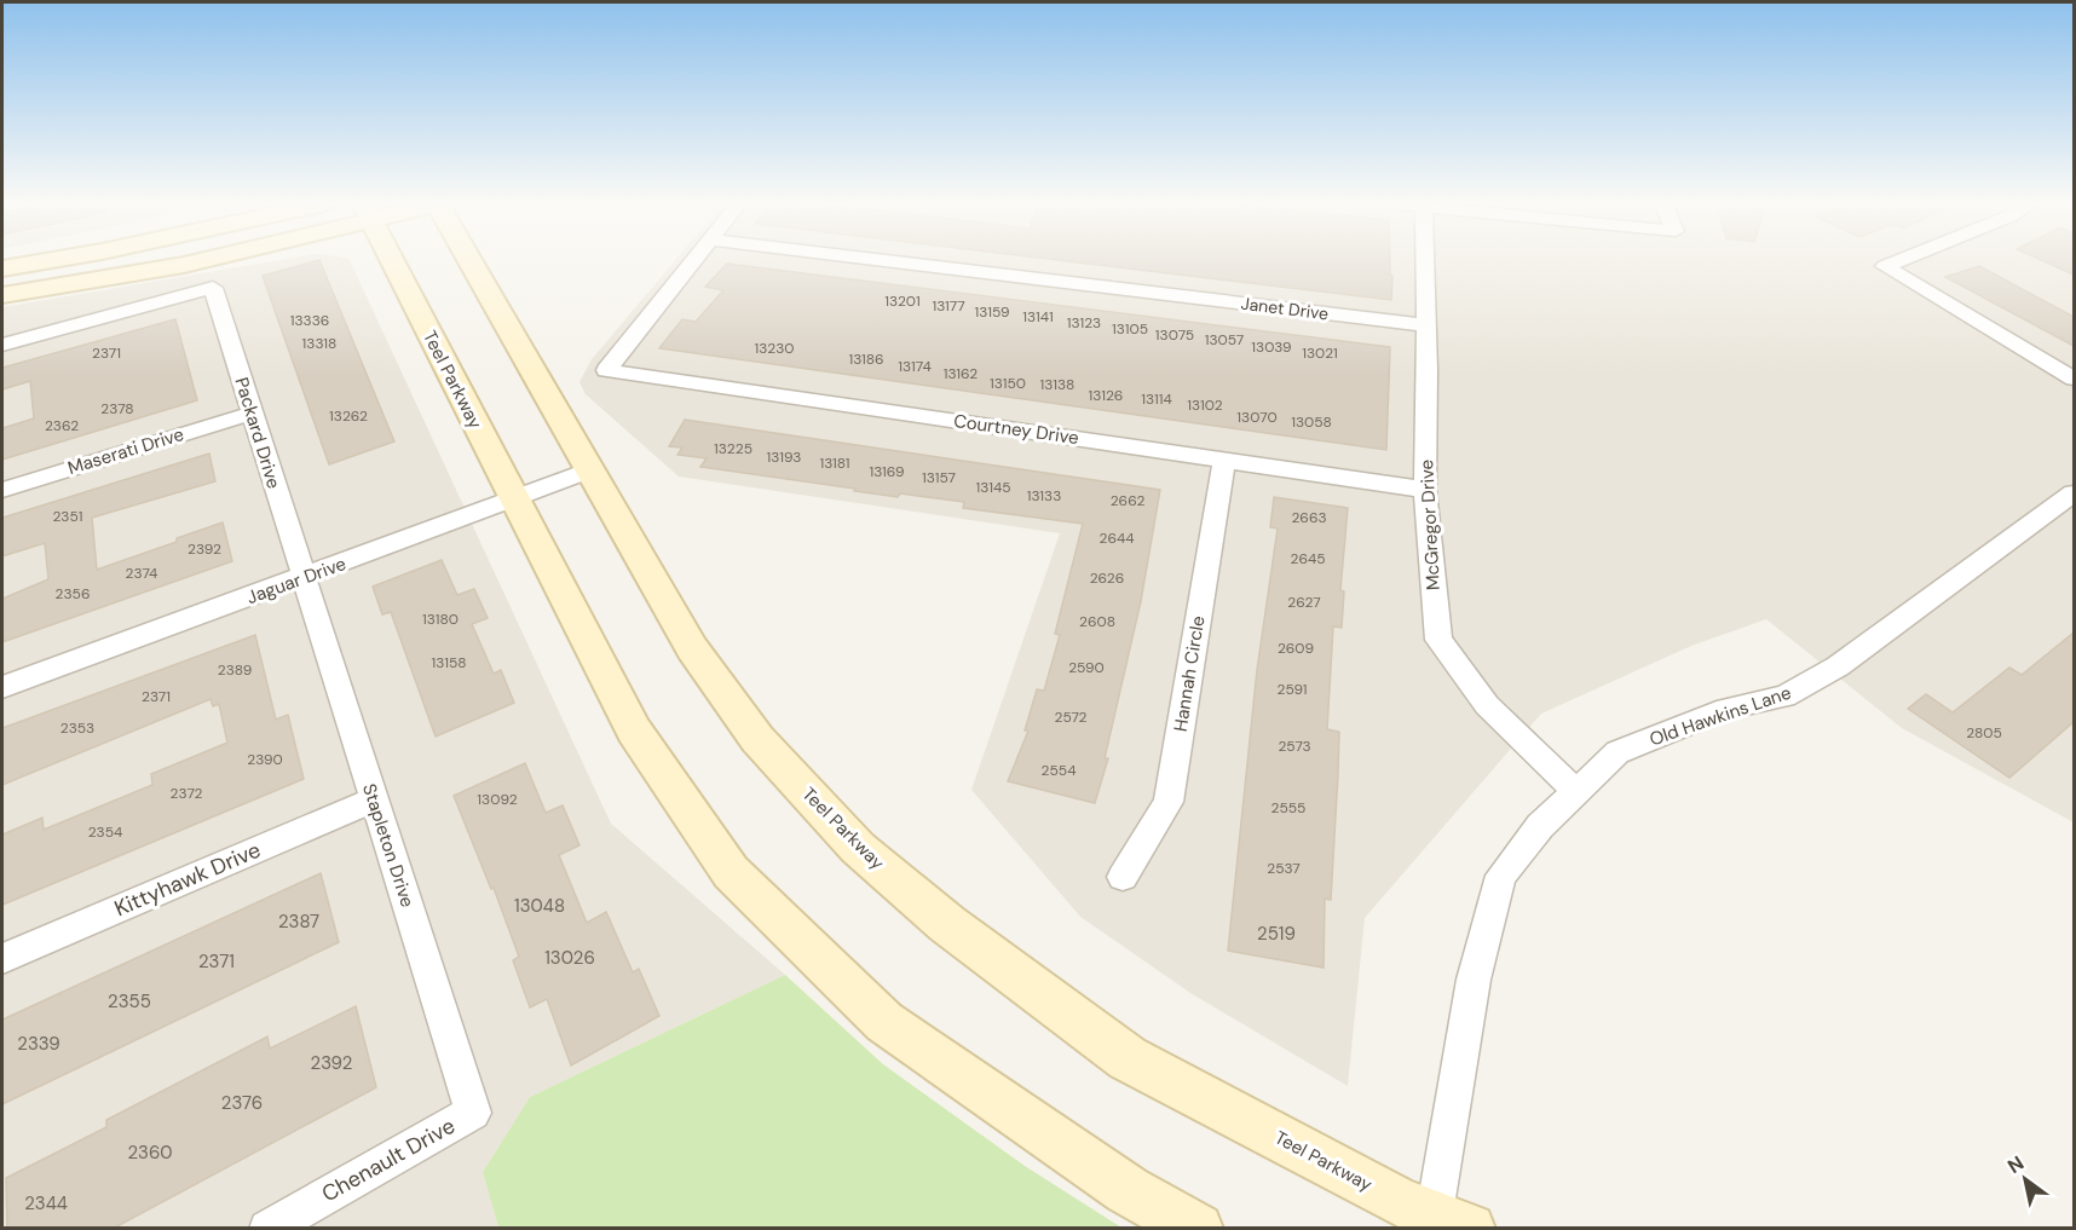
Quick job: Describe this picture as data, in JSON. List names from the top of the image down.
{
  "streets": {
    "main road": ["Teel Parkway"],
    "street": [
      "Janet Drive",
      "Courtney Drive",
      "Packard Drive",
      "Maserati Drive",
      "McGregor Drive",
      "Jaguar Drive",
      "Hannah Circle",
      "Old Hawkins Lane",
      "Stapleton Drive",
      "Kittyhawk Drive",
      "Chenault Drive"
    ]
  },
  "crossings": [
    ["Janet Drive", "McGregor Drive"],
    ["Teel Parkway", "Jaguar Drive"],
    ["Teel Parkway", "Old Hawkins Lane"],
    ["Courtney Drive", "McGregor Drive"],
    ["Courtney Drive", "Hannah Circle"],
    ["Packard Drive", "Maserati Drive"],
    ["Packard Drive", "Jaguar Drive"],
    ["Packard Drive", "Stapleton Drive"],
    ["McGregor Drive", "Old Hawkins Lane"],
    ["Jaguar Drive", "Stapleton Drive"],
    ["Stapleton Drive", "Kittyhawk Drive"],
    ["Stapleton Drive", "Chenault Drive"]
  ],
  "house_numbers": [
    "13201",
    "13177",
    "13159",
    "13141",
    "13336",
    "13123",
    "13105",
    "13075",
    "13057",
    "13318",
    "13039",
    "13230",
    "2371",
    "13021",
    "13186",
    "13174",
    "13162",
    "13150",
    "13138",
    "13126",
    "13114",
    "13102",
    "2378",
    "13262",
    "13070",
    "13058",
    "2362",
    "13225",
    "13193",
    "13181",
    "13169",
    "13157",
    "13145",
    "13133",
    "2662",
    "2351",
    "2663",
    "2644",
    "2392",
    "2645",
    "2374",
    "2626",
    "2356",
    "2627",
    "13180",
    "2608",
    "2609",
    "13158",
    "2590",
    "2389",
    "2591",
    "2371",
    "2572",
    "2353",
    "2805",
    "2573",
    "2390",
    "2554",
    "2372",
    "13092",
    "2555",
    "2354",
    "2537",
    "13048",
    "2387",
    "2519",
    "13026",
    "2371",
    "2355",
    "2339",
    "2392",
    "2376",
    "2360",
    "2344"
  ],
  "north": "top left"
}
